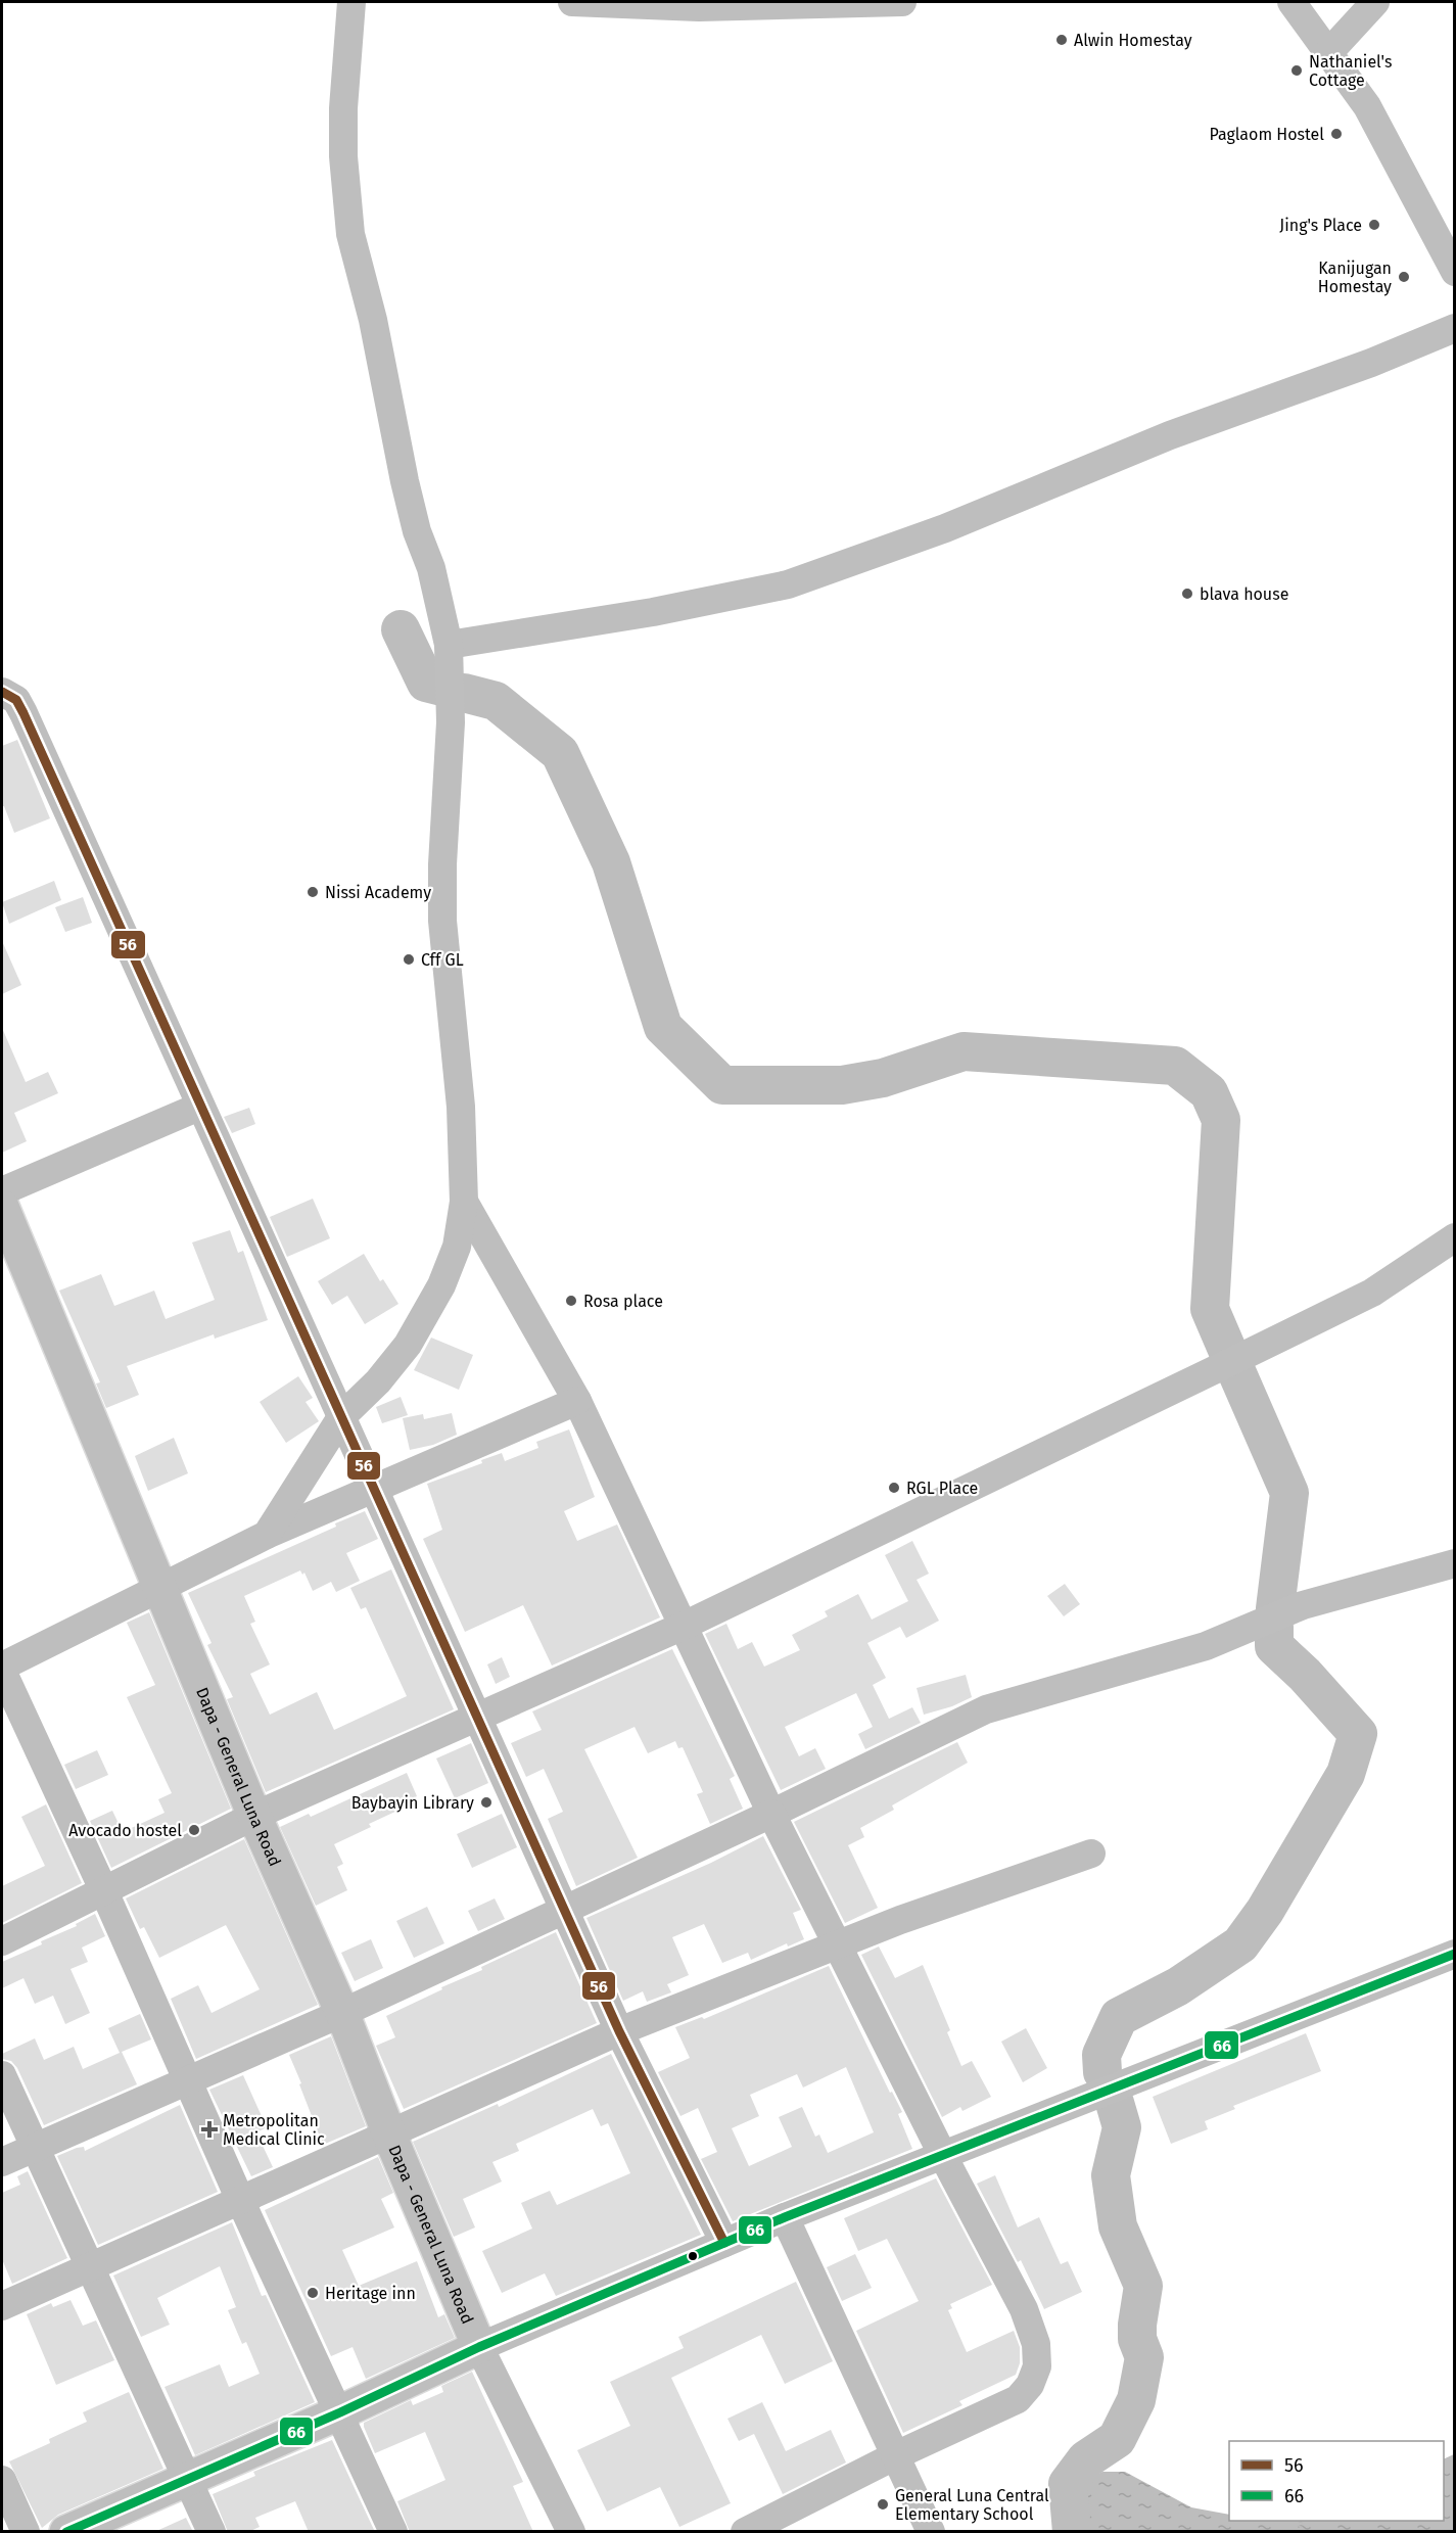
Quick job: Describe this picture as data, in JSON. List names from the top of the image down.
{
  "streets": {
    "main road": ["Dapa - General Luna Road"]
  },
  "places": {
    "other": [
      "Alwin Homestay",
      "Nathaniel's Cottage",
      "Paglaom Hostel",
      "Jing's Place",
      "Kanijugan Homestay",
      "blava house",
      "Nissi Academy",
      "Cff GL",
      "Rosa place",
      "RGL Place",
      "Baybayin Library",
      "Avocado hostel",
      "Heritage inn",
      "General Luna Central Elementary School"
    ],
    "health": ["Metropolitan Medical Clinic"]
  },
  "lines": ["transit line 56", "transit line 66"],
  "legend": ["56", "66"]
}
